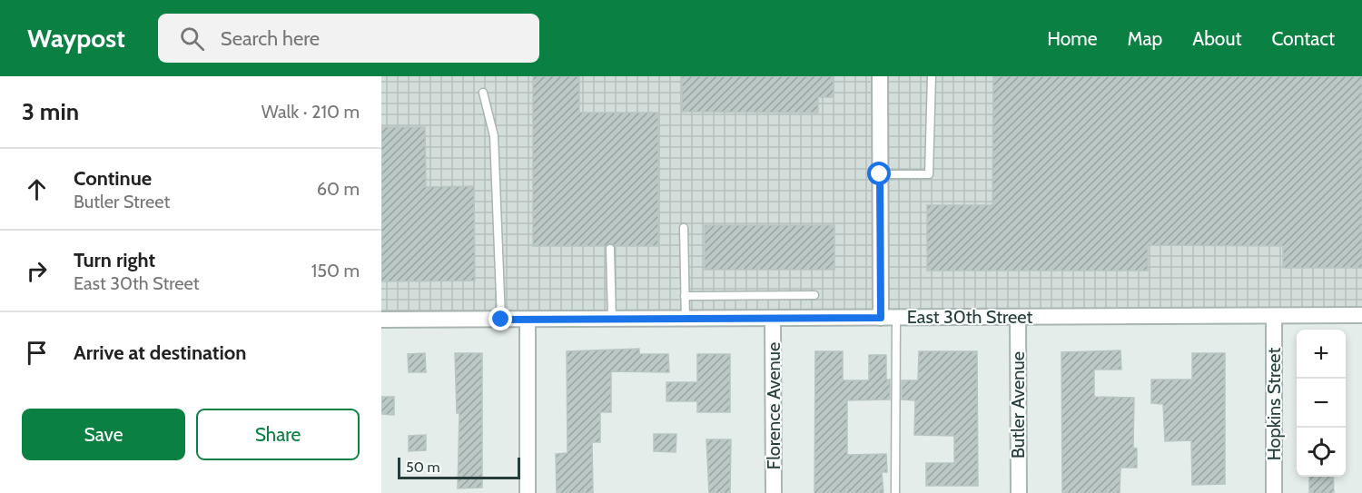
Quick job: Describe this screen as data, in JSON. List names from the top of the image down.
{
  "streets": {
    "street": [
      "East 30th Street",
      "Hopkins Street",
      "Butler Avenue",
      "Florence Avenue"
    ]
  },
  "crossings": [
    ["East 30th Street", "Hopkins Street"],
    ["East 30th Street", "Butler Avenue"],
    ["East 30th Street", "Florence Avenue"]
  ],
  "scale_bar": "50 m",
  "page": {
    "header": "Waypost",
    "search": "Search here",
    "nav": [
      "Home",
      "Map",
      "About",
      "Contact"
    ],
    "heading": ["3 min", "Walk · 210 m"],
    "list": [
      ["Continue", "Butler Street", "60 m"],
      ["Turn right", "East 30th Street", "150 m"],
      "Arrive at destination"
    ],
    "map_buttons": ["+", "−"],
    "buttons": ["Save", "Share"],
    "scale": "50 m"
  }
}
